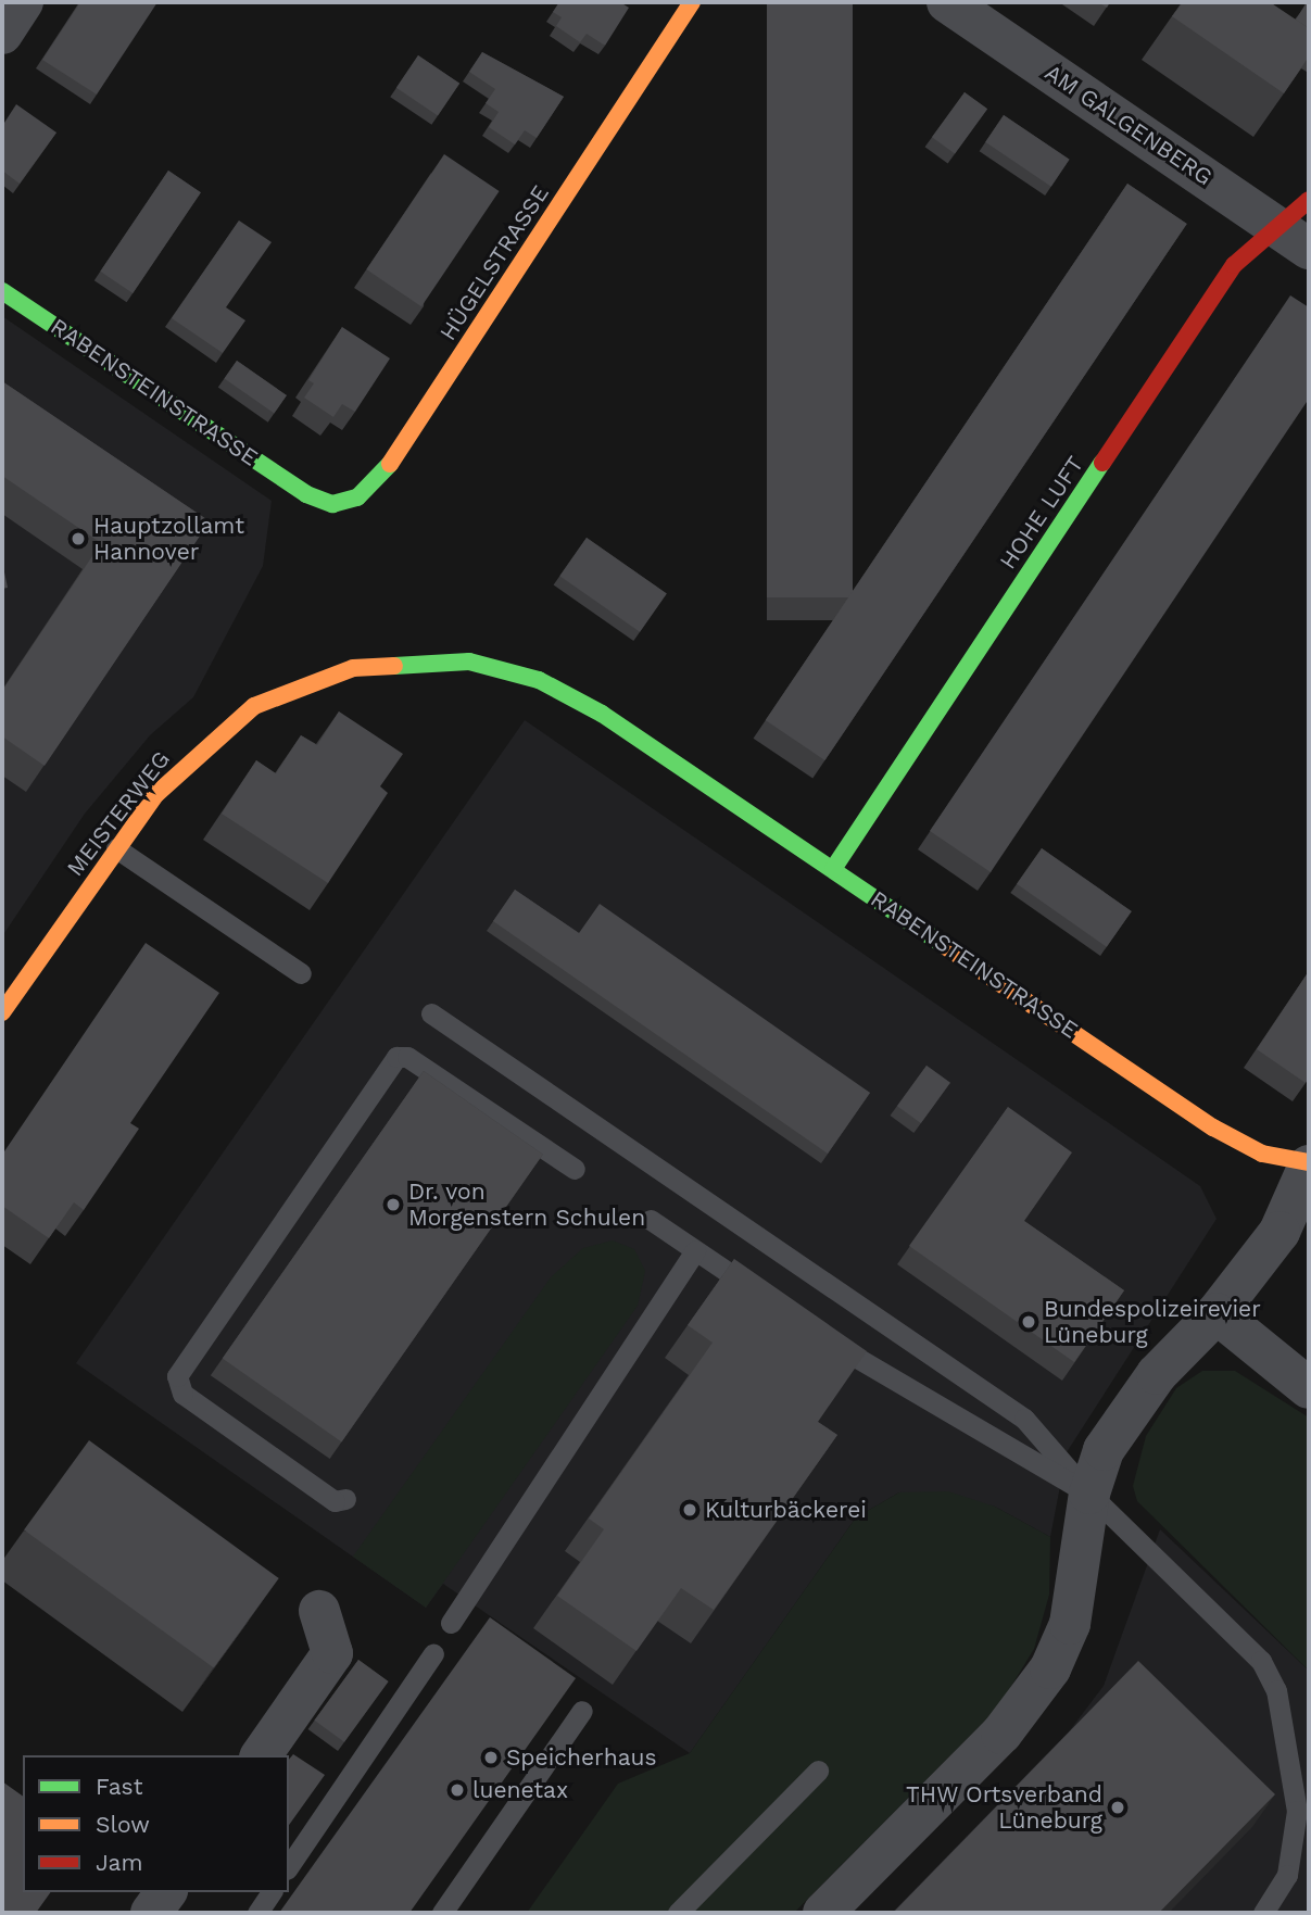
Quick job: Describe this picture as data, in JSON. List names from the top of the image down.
{
  "streets": {
    "street": [
      "AM GALGENBERG",
      "HÜGELSTRASSE",
      "RABENSTEINSTRASSE",
      "HOHE LUFT",
      "MEISTERWEG"
    ]
  },
  "crossings": [
    ["AM GALGENBERG", "HOHE LUFT"],
    ["HÜGELSTRASSE", "RABENSTEINSTRASSE"],
    ["RABENSTEINSTRASSE", "HOHE LUFT"],
    ["RABENSTEINSTRASSE", "MEISTERWEG"]
  ],
  "places": [
    "Hauptzollamt Hannover",
    "Dr. von Morgenstern Schulen",
    "Bundespolizeirevier Lüneburg",
    "Kulturbäckerei",
    "Speicherhaus",
    "luenetax",
    "THW Ortsverband Lüneburg"
  ],
  "legend": ["Fast", "Slow", "Jam"]
}
